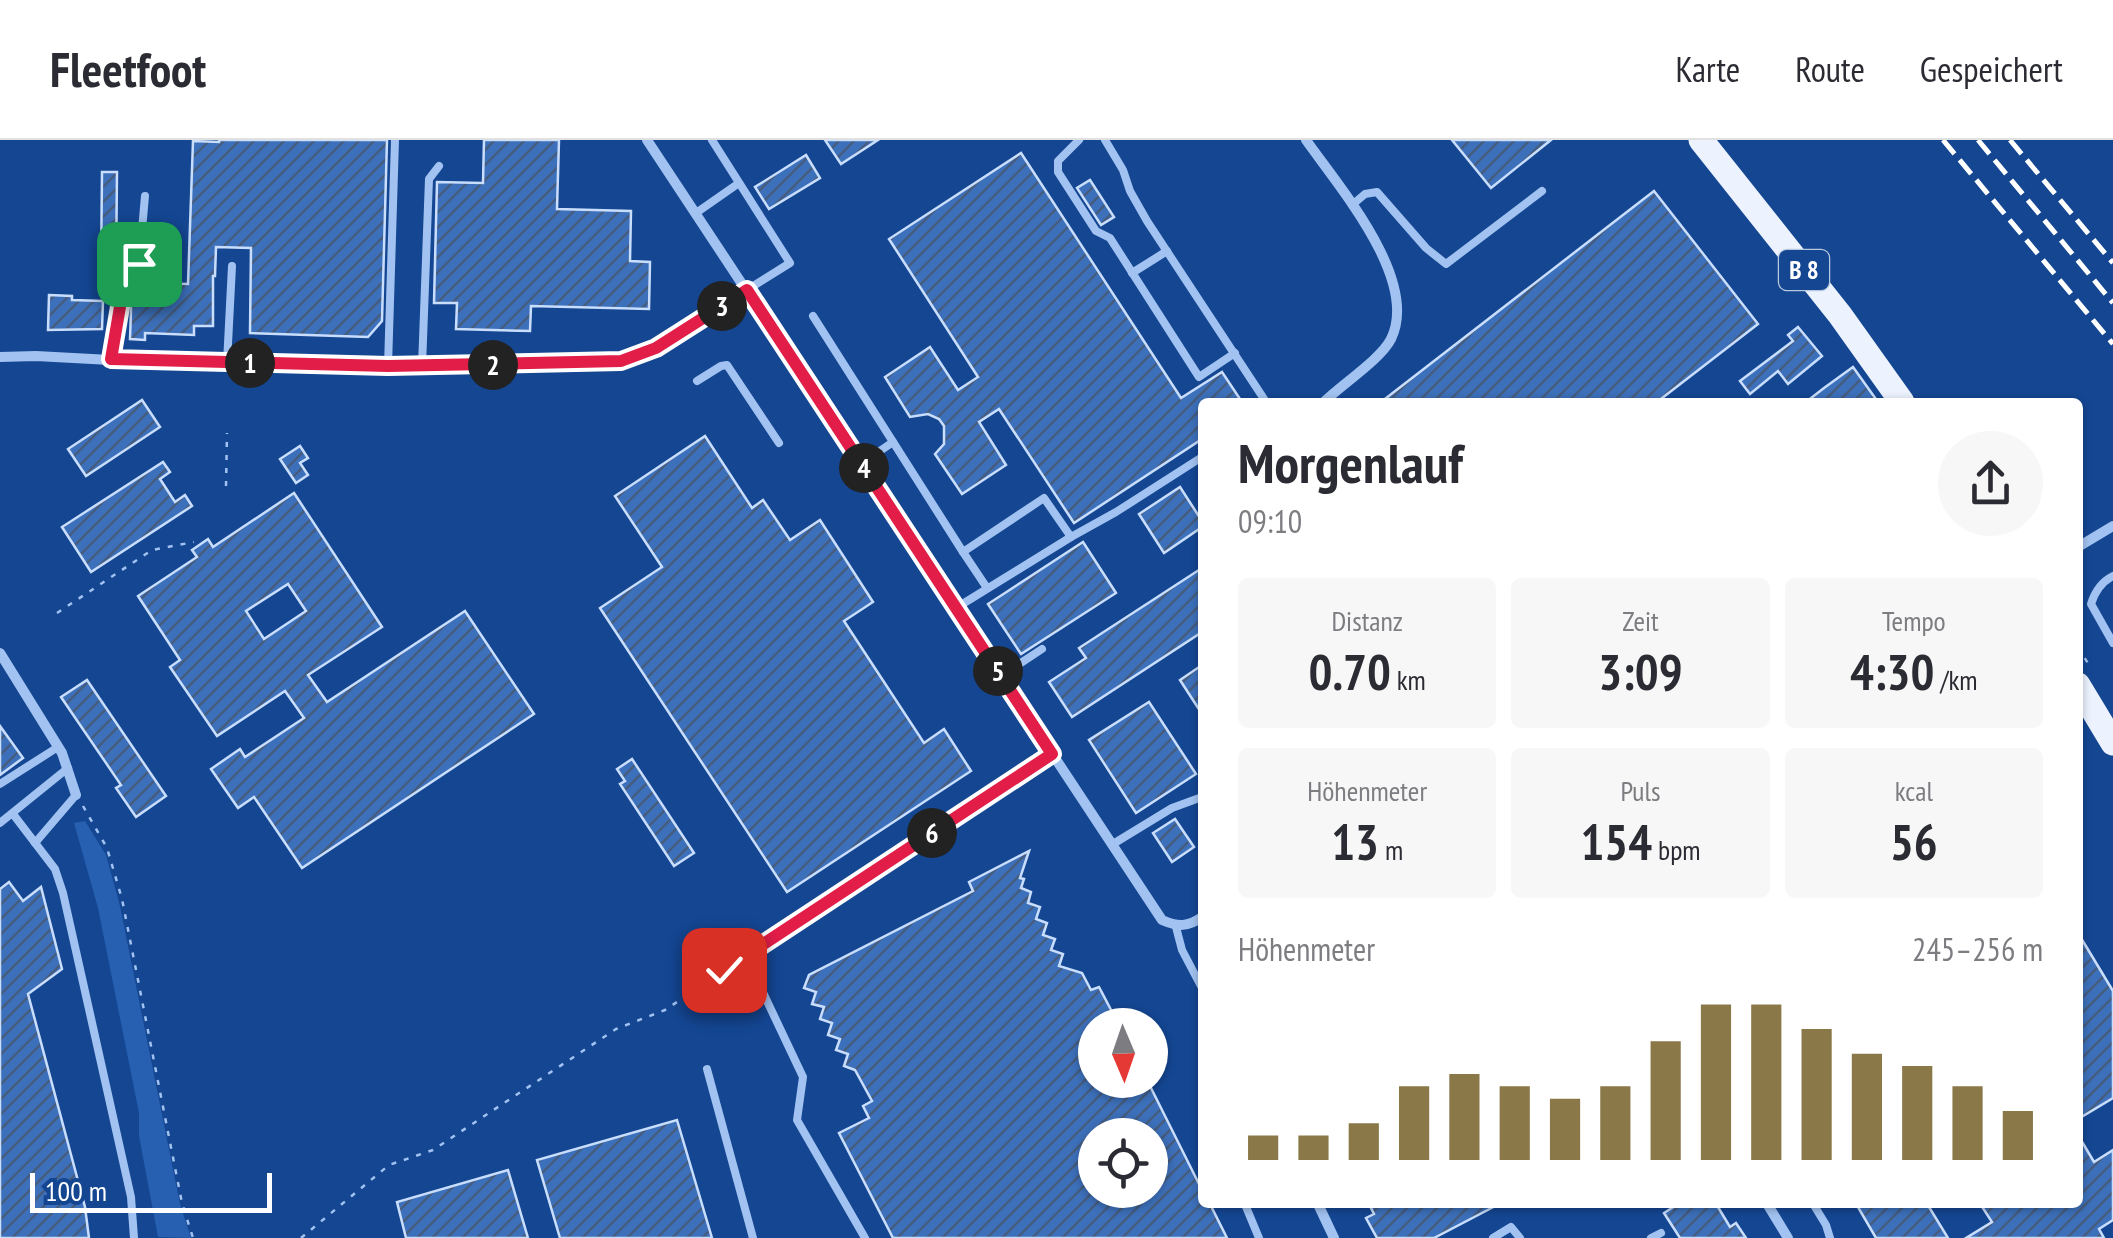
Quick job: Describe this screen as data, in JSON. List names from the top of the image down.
{
  "streets": {
    "main road": ["B 8"]
  },
  "scale_bar": "100 m",
  "north": "bottom",
  "page": {
    "header": "Fleetfoot",
    "nav": ["Karte", "Route", "Gespeichert"],
    "pins": [
      "3",
      "1",
      "2",
      "4",
      "5",
      "6"
    ],
    "heading": ["Morgenlauf", "09:10"],
    "stats": [
      ["Distanz", "0.70 km"],
      ["Zeit", "3:09"],
      ["Tempo", "4:30 /km"],
      ["Höhenmeter", "13 m"],
      ["Puls", "154 bpm"],
      ["kcal", "56"]
    ],
    "chart": ["Höhenmeter", "245–256 m"],
    "scale": "100 m"
  }
}
